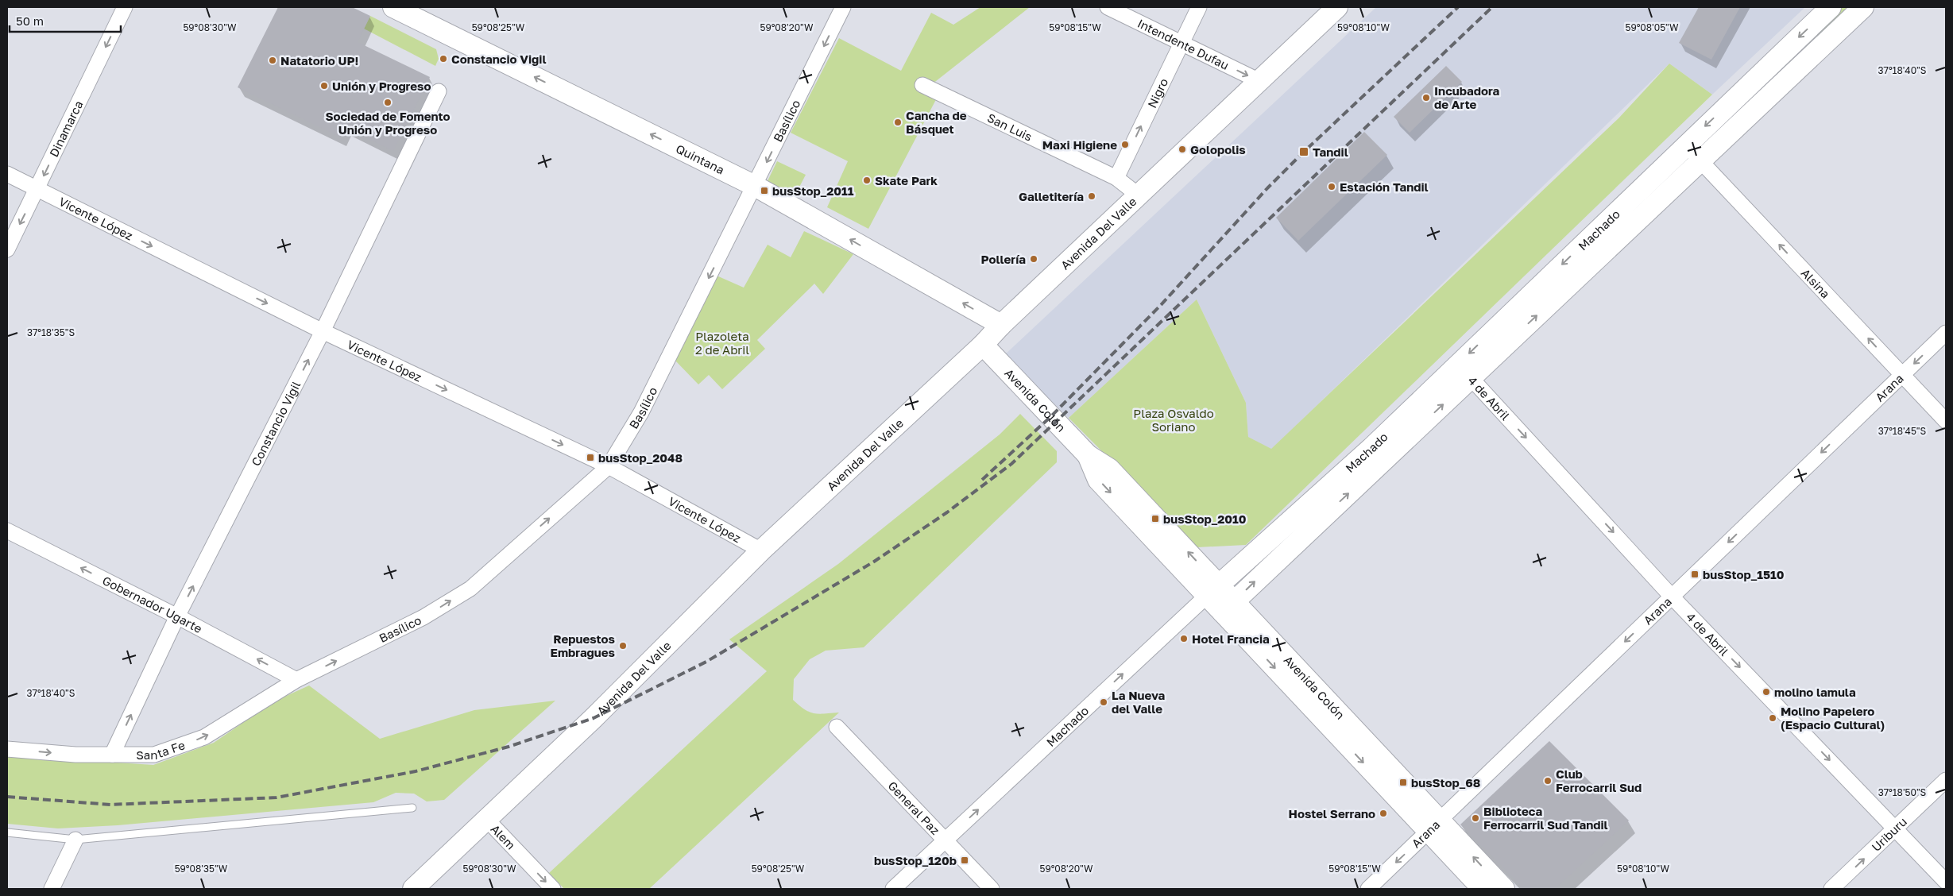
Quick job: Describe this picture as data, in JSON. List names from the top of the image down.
{
  "streets": {
    "street": [
      "Intendente Dufau",
      "Nigro",
      "Basílico",
      "San Luis",
      "Dinamarca",
      "Quintana",
      "Vicente López",
      "Machado",
      "Avenida Del Valle",
      "Alsina",
      "Arana",
      "4 de Abril",
      "Avenida Colón",
      "Constancio Vigil",
      "Gobernador Ugarte",
      "Santa Fe",
      "General Paz",
      "Uriburu",
      "Alem"
    ]
  },
  "crossings": [
    ["Intendente Dufau", "Nigro"],
    ["Intendente Dufau", "Avenida Del Valle"],
    ["Nigro", "San Luis"],
    ["Basílico", "Quintana"],
    ["Basílico", "Vicente López"],
    ["Basílico", "Gobernador Ugarte"],
    ["Basílico", "Santa Fe"],
    ["San Luis", "Avenida Del Valle"],
    ["Dinamarca", "Vicente López"],
    ["Quintana", "Avenida Del Valle"],
    ["Vicente López", "Avenida Del Valle"],
    ["Vicente López", "Constancio Vigil"],
    ["Machado", "Alsina"],
    ["Machado", "4 de Abril"],
    ["Machado", "Avenida Colón"],
    ["Machado", "General Paz"],
    ["Avenida Del Valle", "Avenida Colón"],
    ["Avenida Del Valle", "Alem"],
    ["Alsina", "Arana"],
    ["Arana", "4 de Abril"],
    ["Arana", "Avenida Colón"],
    ["4 de Abril", "Uriburu"],
    ["Constancio Vigil", "Gobernador Ugarte"],
    ["Constancio Vigil", "Santa Fe"],
    ["Gobernador Ugarte", "Santa Fe"]
  ],
  "one_way": [
    "Intendente Dufau",
    "Nigro",
    "Dinamarca",
    "Quintana",
    "Vicente López",
    "Alsina",
    "Arana",
    "4 de Abril",
    "Constancio Vigil",
    "Gobernador Ugarte",
    "Santa Fe",
    "Uriburu",
    "Alem"
  ],
  "parks": ["Plazoleta 2 de Abril", "Plaza Osvaldo Soriano"],
  "places": {
    "other": [
      "Constancio Vigil",
      "Natatorio UP!",
      "Unión y Progreso",
      "Incubadora de Arte",
      "Sociedad de Fomento Unión y Progreso",
      "Cancha de Básquet",
      "Maxi Higiene",
      "Golopolis",
      "Skate Park",
      "Estación Tandil",
      "Galletitería",
      "Pollería",
      "Hotel Francia",
      "Repuestos Embragues",
      "molino lamula",
      "La Nueva del Valle",
      "Molino Papelero (Espacio Cultural)",
      "Club Ferrocarril Sud",
      "Hostel Serrano",
      "Biblioteca Ferrocarril Sud Tandil"
    ],
    "transit": [
      "Tandil",
      "busStop_2011",
      "busStop_2048",
      "busStop_2010",
      "busStop_1510",
      "busStop_68",
      "busStop_120b"
    ]
  },
  "scale_bar": "50 m",
  "coordinates": [
    "59°08'30\"W",
    "59°08'25\"W",
    "59°08'20\"W",
    "59°08'15\"W",
    "59°08'10\"W",
    "59°08'05\"W",
    "37°18'40\"S",
    "37°18'35\"S",
    "37°18'45\"S",
    "37°18'50\"S",
    "59°08'35\"W"
  ]
}
